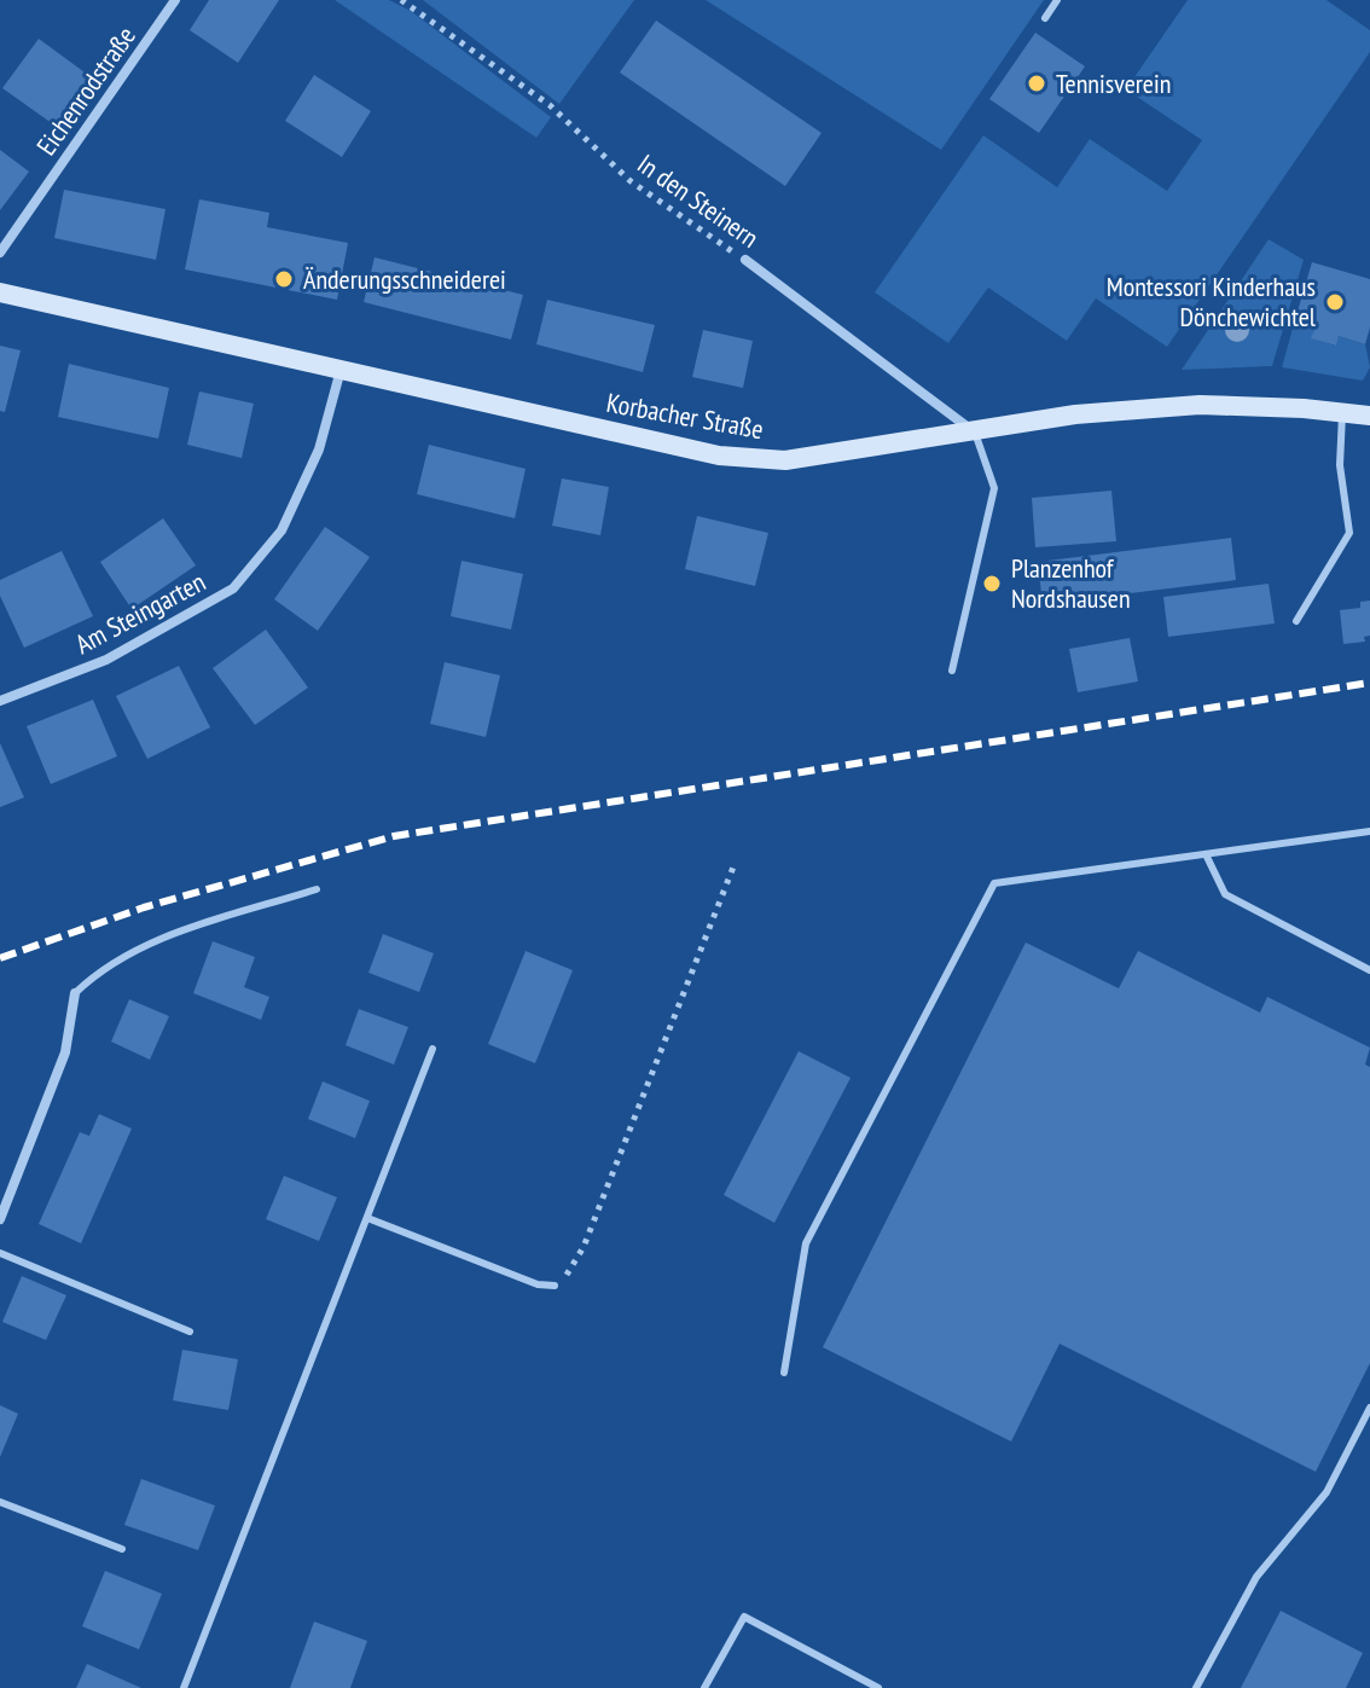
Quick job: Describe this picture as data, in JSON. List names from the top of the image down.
{
  "streets": {
    "street": [
      "Eichenrodstraße",
      "In den Steinern",
      "Korbacher Straße",
      "Am Steingarten"
    ]
  },
  "crossings": [
    ["In den Steinern", "Korbacher Straße"],
    ["Korbacher Straße", "Am Steingarten"]
  ],
  "places": [
    "Tennisverein",
    "Änderungsschneiderei",
    "Montessori Kinderhaus Dönchewichtel",
    "Planzenhof Nordshausen"
  ]
}
